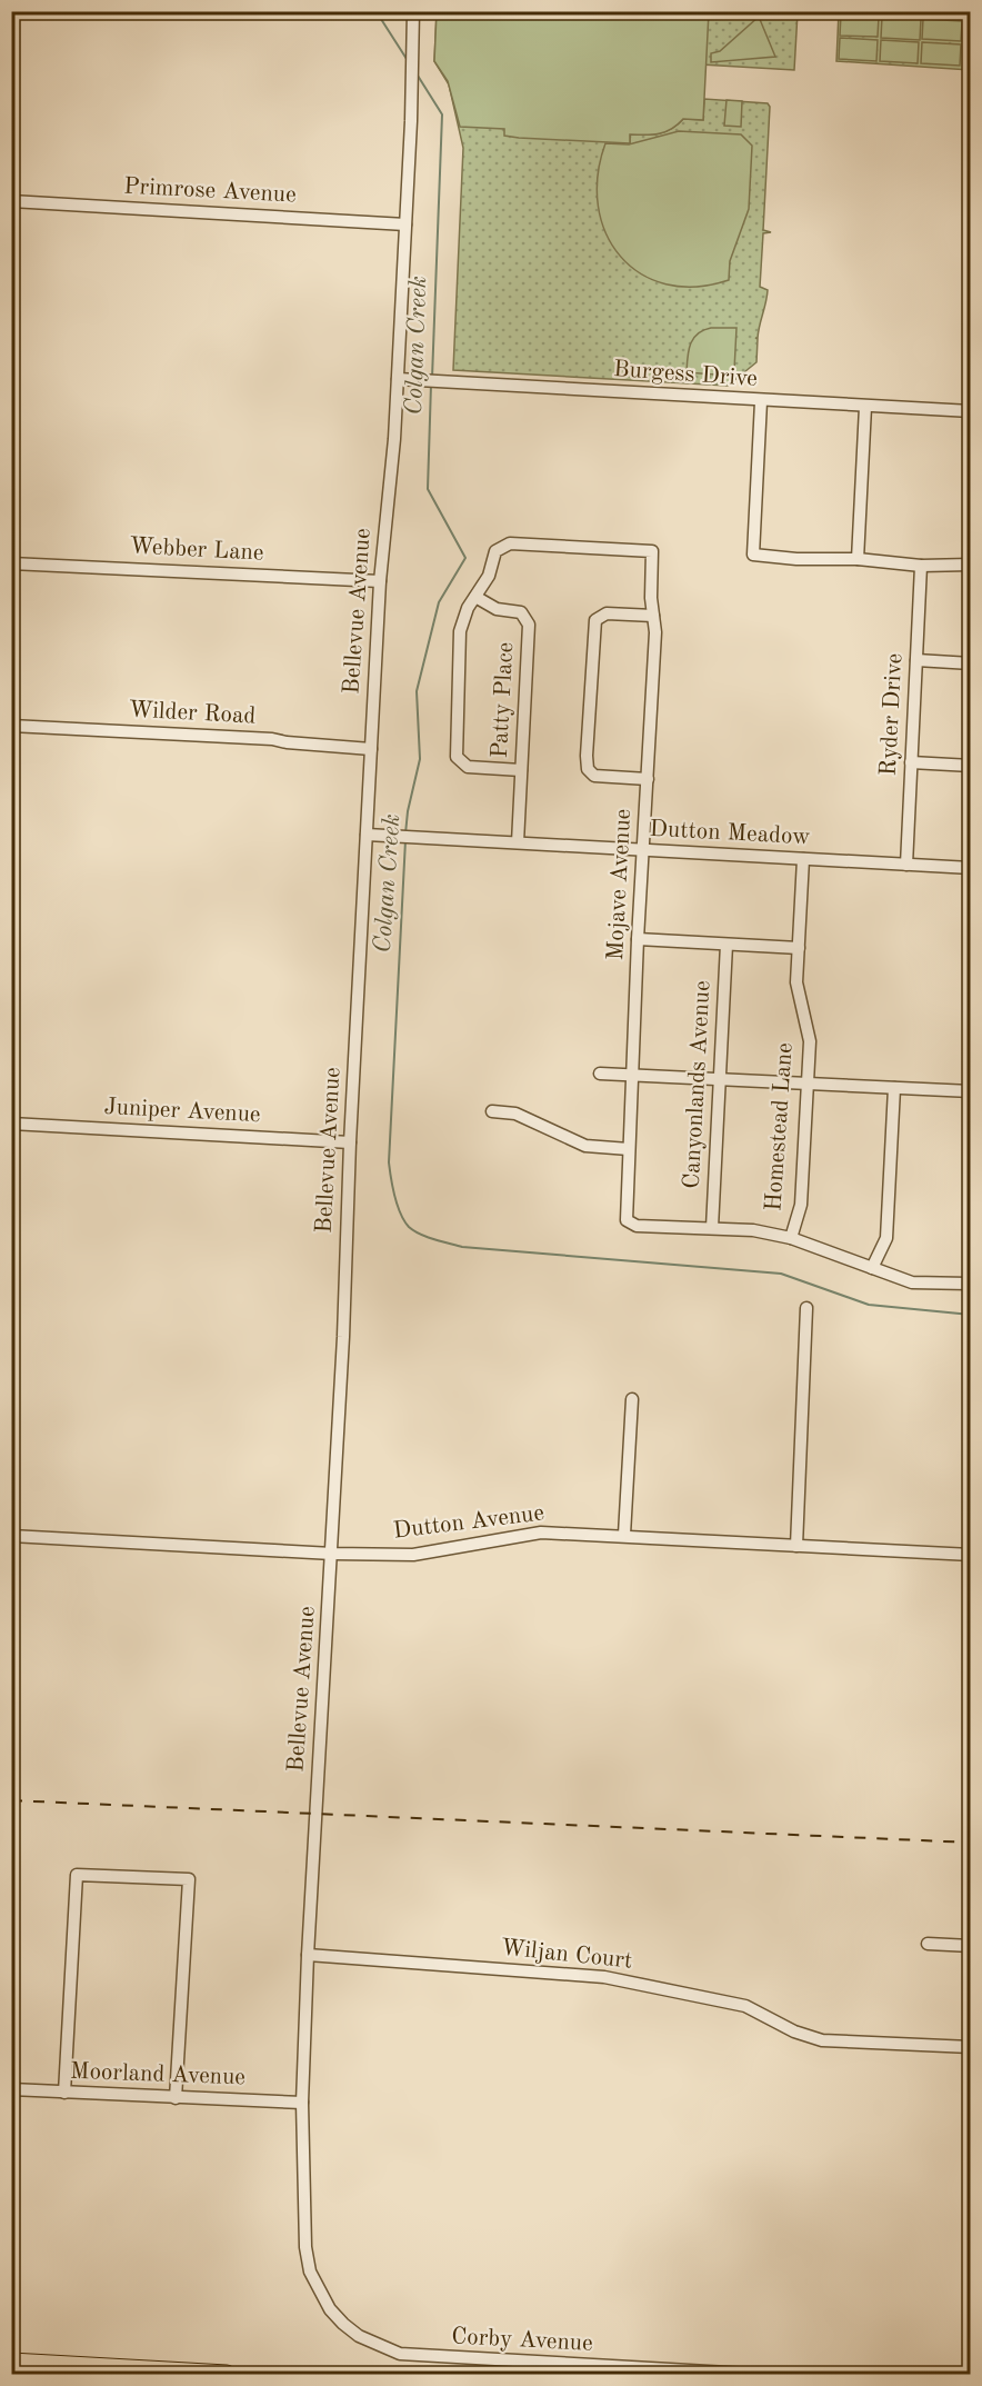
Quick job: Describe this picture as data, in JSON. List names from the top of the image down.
{
  "streets": {
    "street": [
      "Primrose Avenue",
      "Burgess Drive",
      "Webber Lane",
      "Bellevue Avenue",
      "Patty Place",
      "Wilder Road",
      "Ryder Drive",
      "Dutton Meadow",
      "Mojave Avenue",
      "Canyonlands Avenue",
      "Juniper Avenue",
      "Homestead Lane",
      "Dutton Avenue",
      "Wiljan Court",
      "Moorland Avenue",
      "Corby Avenue"
    ]
  },
  "crossings": [
    ["Primrose Avenue", "Bellevue Avenue"],
    ["Burgess Drive", "Bellevue Avenue"],
    ["Webber Lane", "Bellevue Avenue"],
    ["Bellevue Avenue", "Wilder Road"],
    ["Bellevue Avenue", "Dutton Meadow"],
    ["Bellevue Avenue", "Juniper Avenue"],
    ["Bellevue Avenue", "Dutton Avenue"],
    ["Bellevue Avenue", "Wiljan Court"],
    ["Bellevue Avenue", "Moorland Avenue"],
    ["Bellevue Avenue", "Corby Avenue"],
    ["Patty Place", "Dutton Meadow"],
    ["Patty Place", "Mojave Avenue"],
    ["Ryder Drive", "Dutton Meadow"],
    ["Dutton Meadow", "Mojave Avenue"],
    ["Dutton Meadow", "Homestead Lane"],
    ["Mojave Avenue", "Canyonlands Avenue"]
  ],
  "water": ["Colgan Creek"]
}
